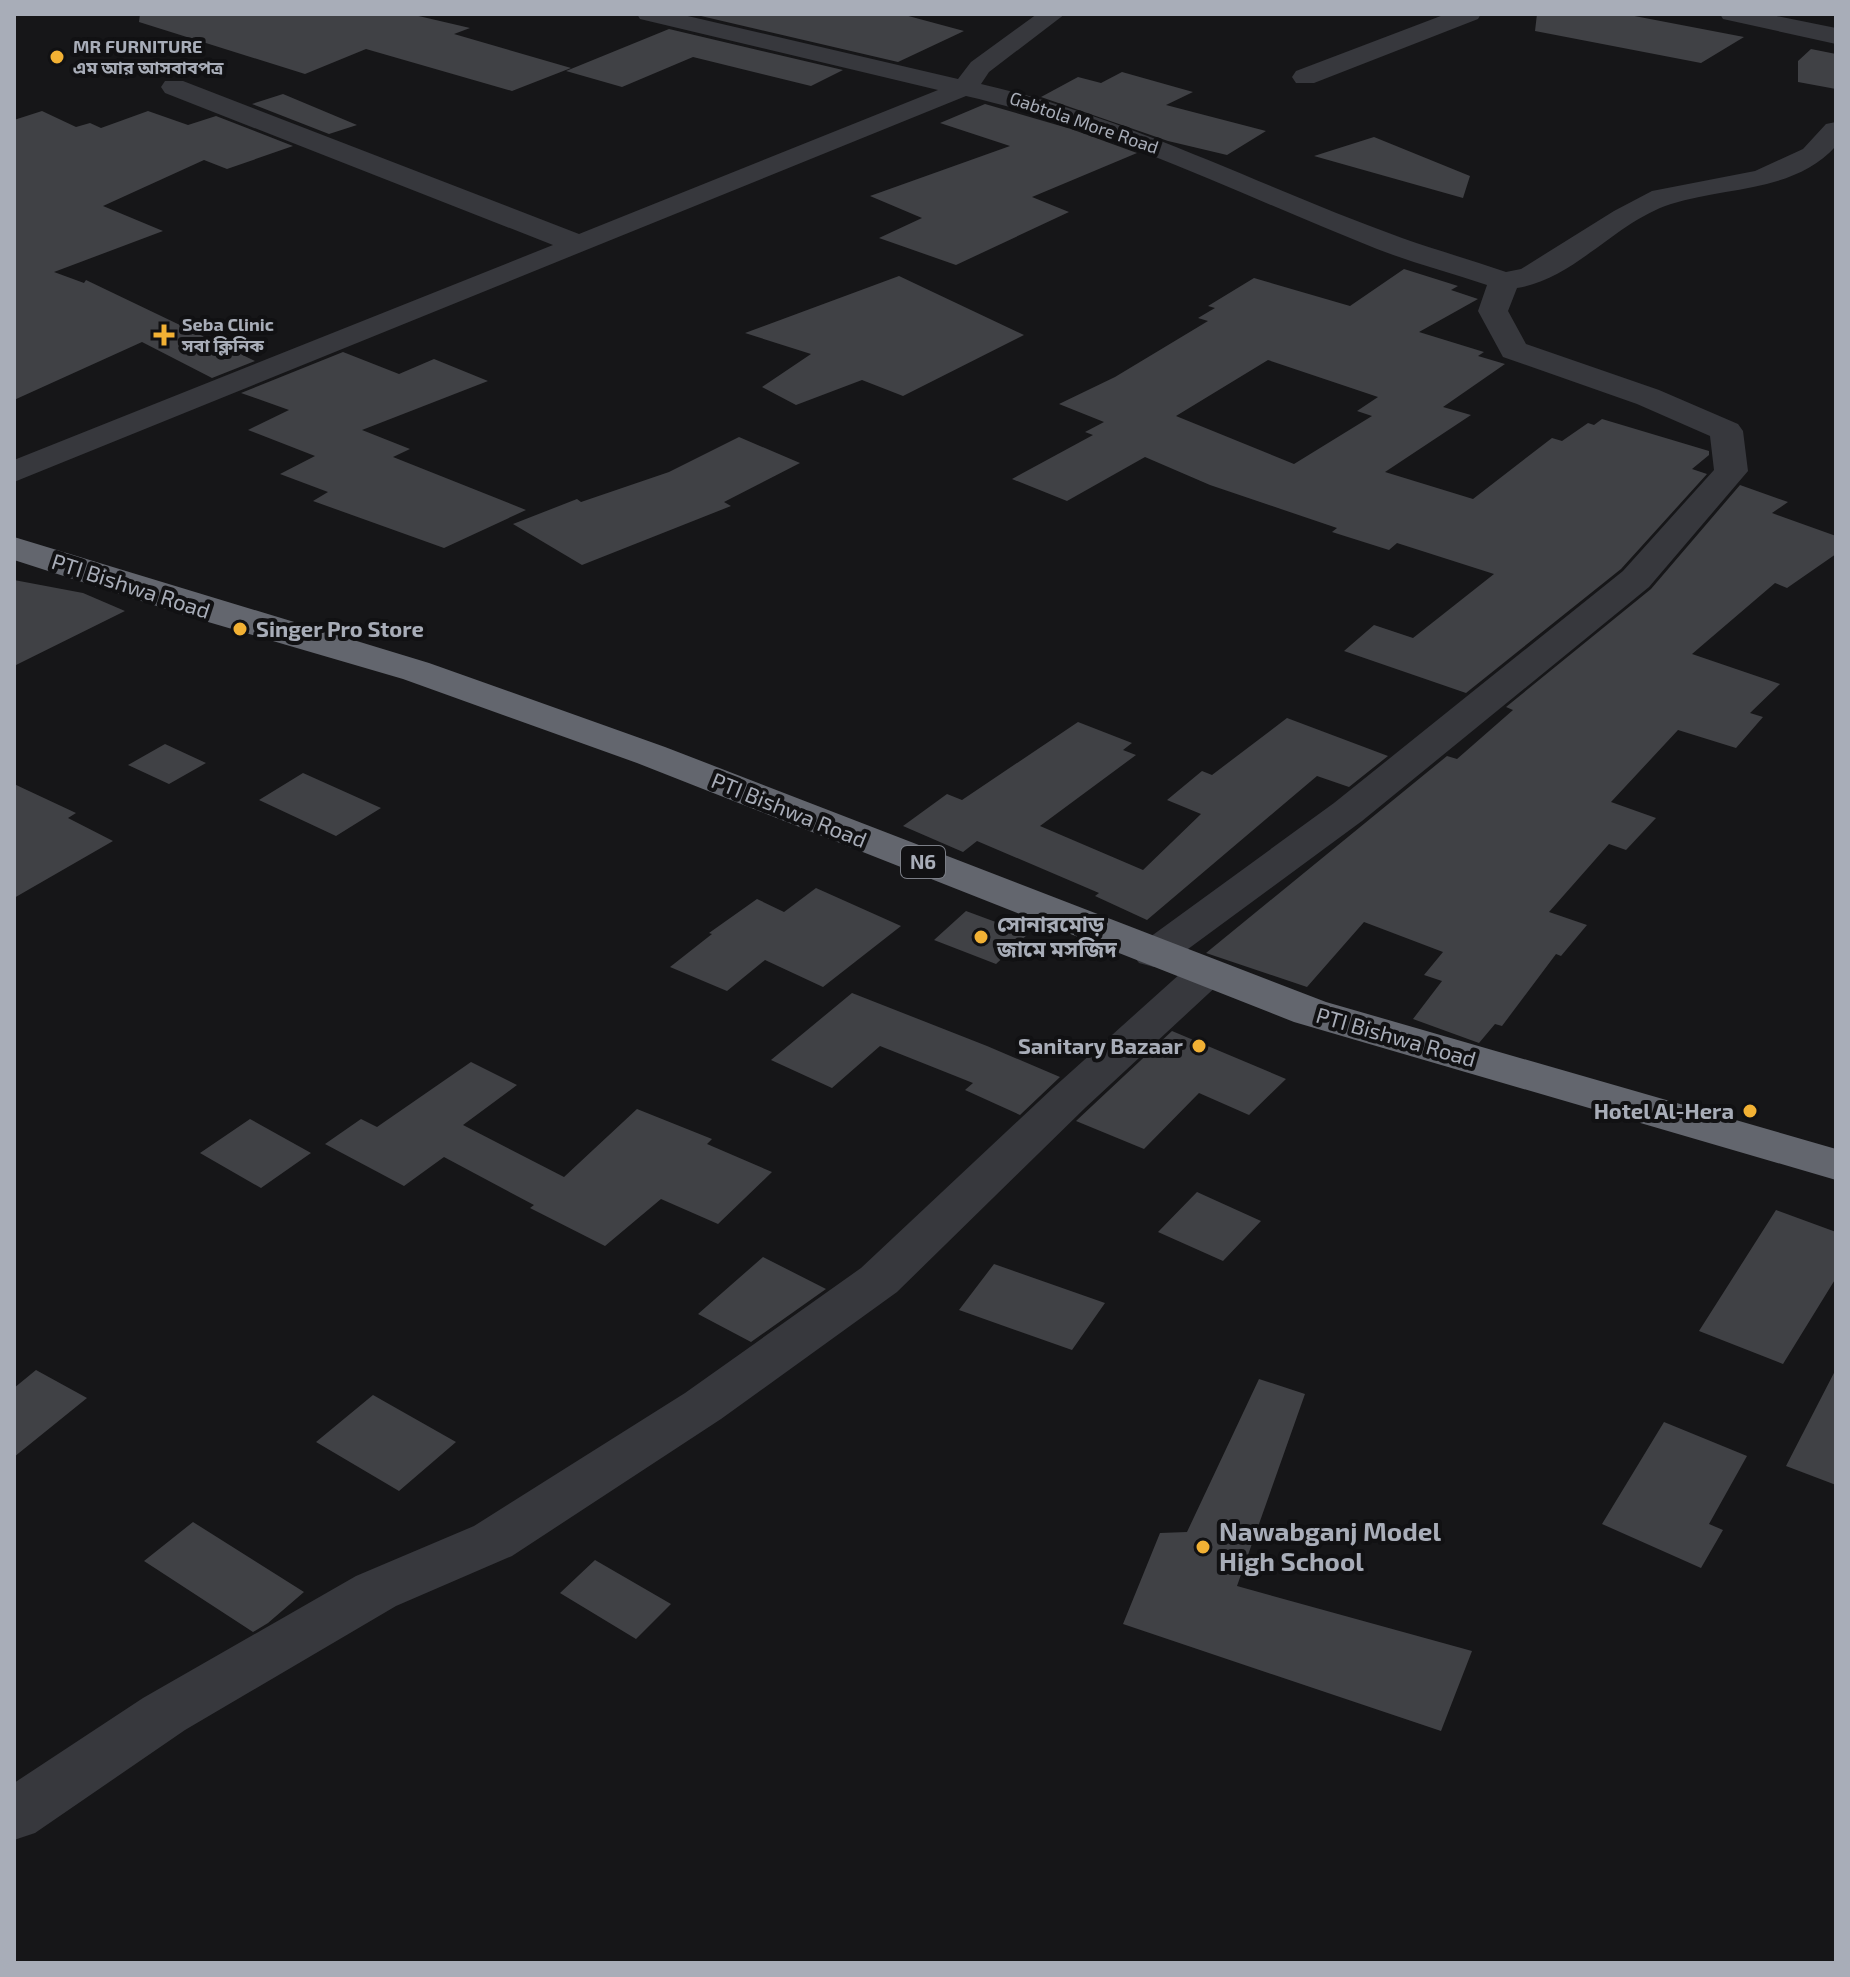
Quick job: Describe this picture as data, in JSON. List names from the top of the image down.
{
  "streets": {
    "highway": ["PTI Bishwa Road", "N6"],
    "street": ["Gabtola More Road"]
  },
  "places": {
    "other": [
      "MR FURNITURE এম আর আসবাবপত্র",
      "Singer Pro Store",
      "সোনারমোড় জামে মসজিদ",
      "Sanitary Bazaar",
      "Hotel Al-Hera",
      "Nawabganj Model High School"
    ],
    "health": ["Seba Clinic সবা ক্লিনিক"]
  }
}
